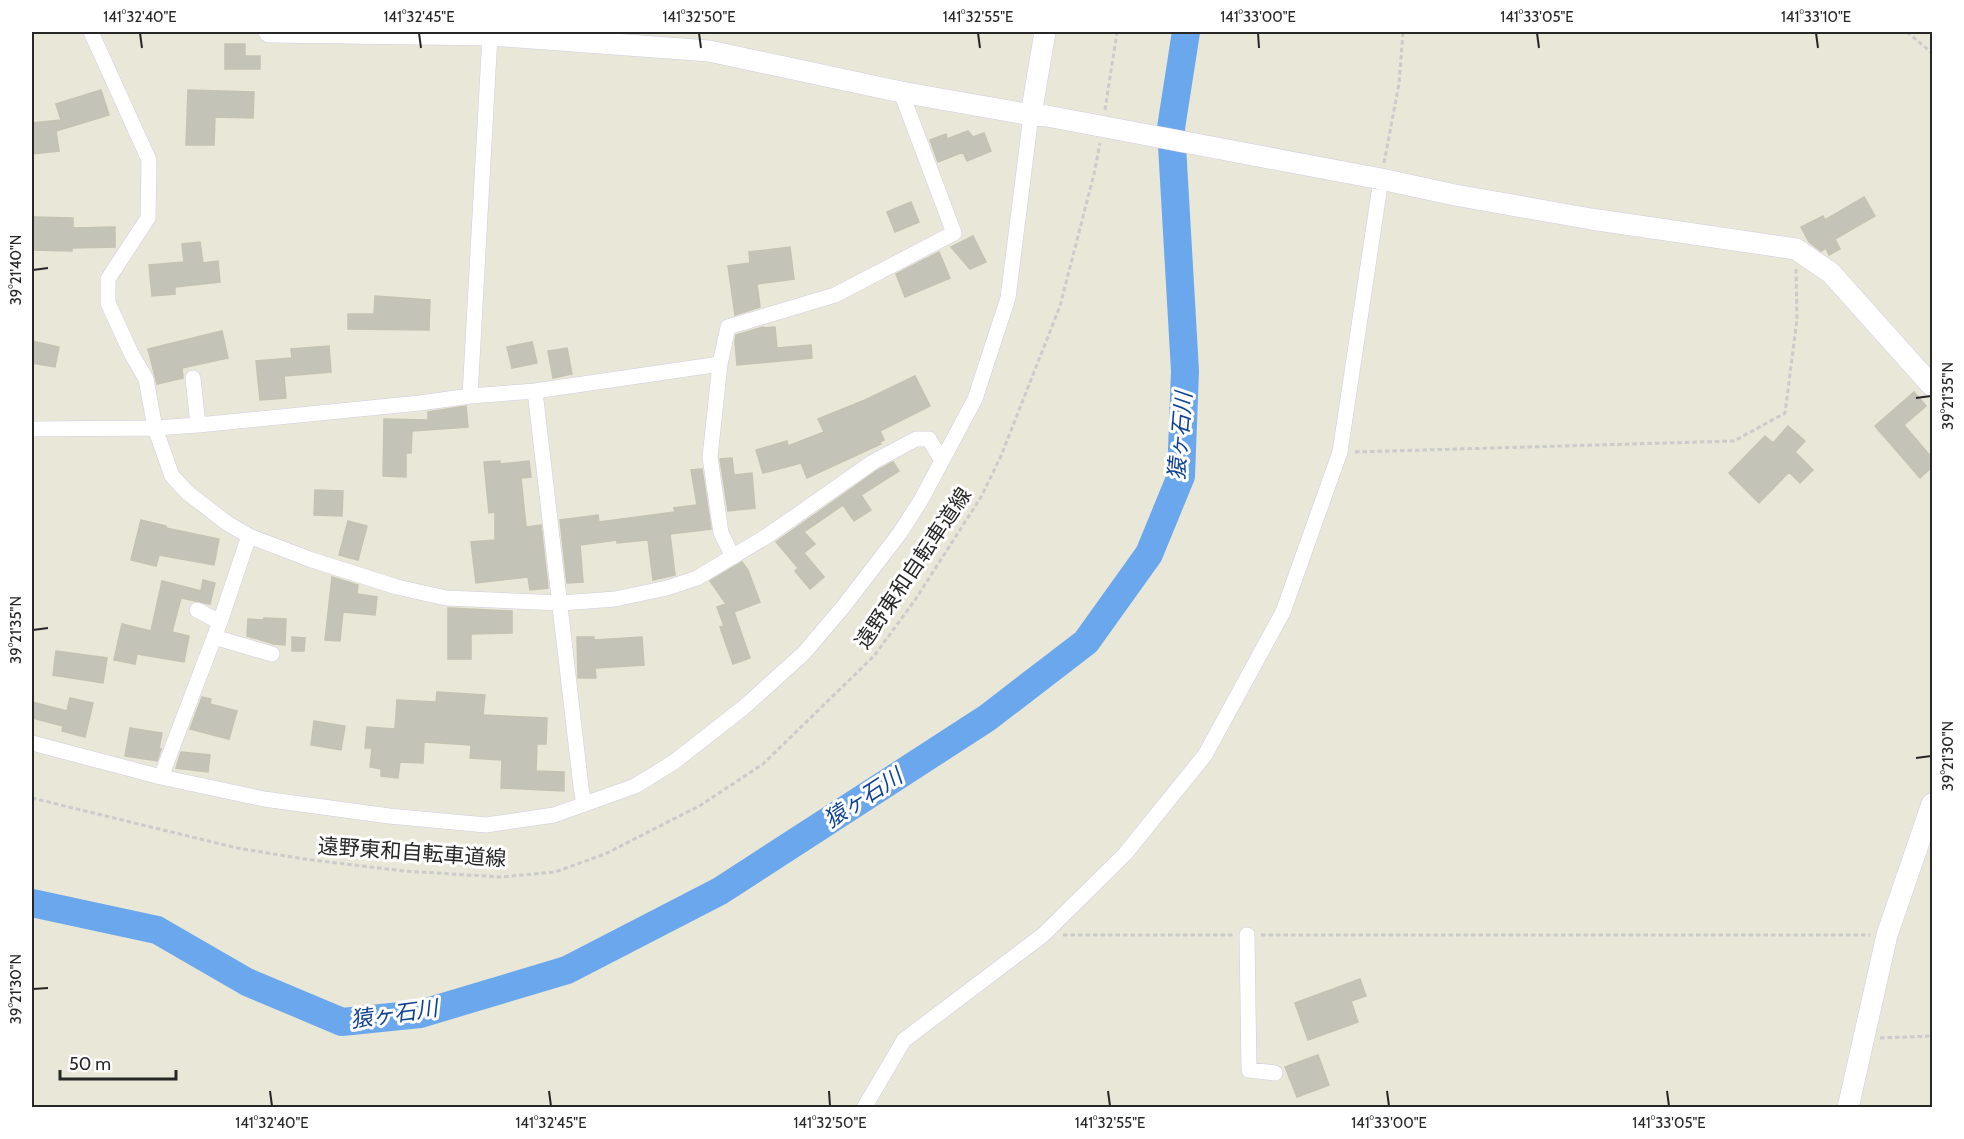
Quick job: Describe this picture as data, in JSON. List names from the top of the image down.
{
  "streets": {
    "path": ["遠野東和自転車道線"]
  },
  "water": ["猿ヶ石川"],
  "scale_bar": "50 m",
  "coordinates": [
    "141°32'40\"E",
    "141°32'45\"E",
    "141°32'50\"E",
    "141°32'55\"E",
    "141°33'00\"E",
    "141°33'05\"E",
    "141°33'10\"E",
    "39°21'40\"N",
    "39°21'35\"N",
    "39°21'30\"N"
  ]
}
